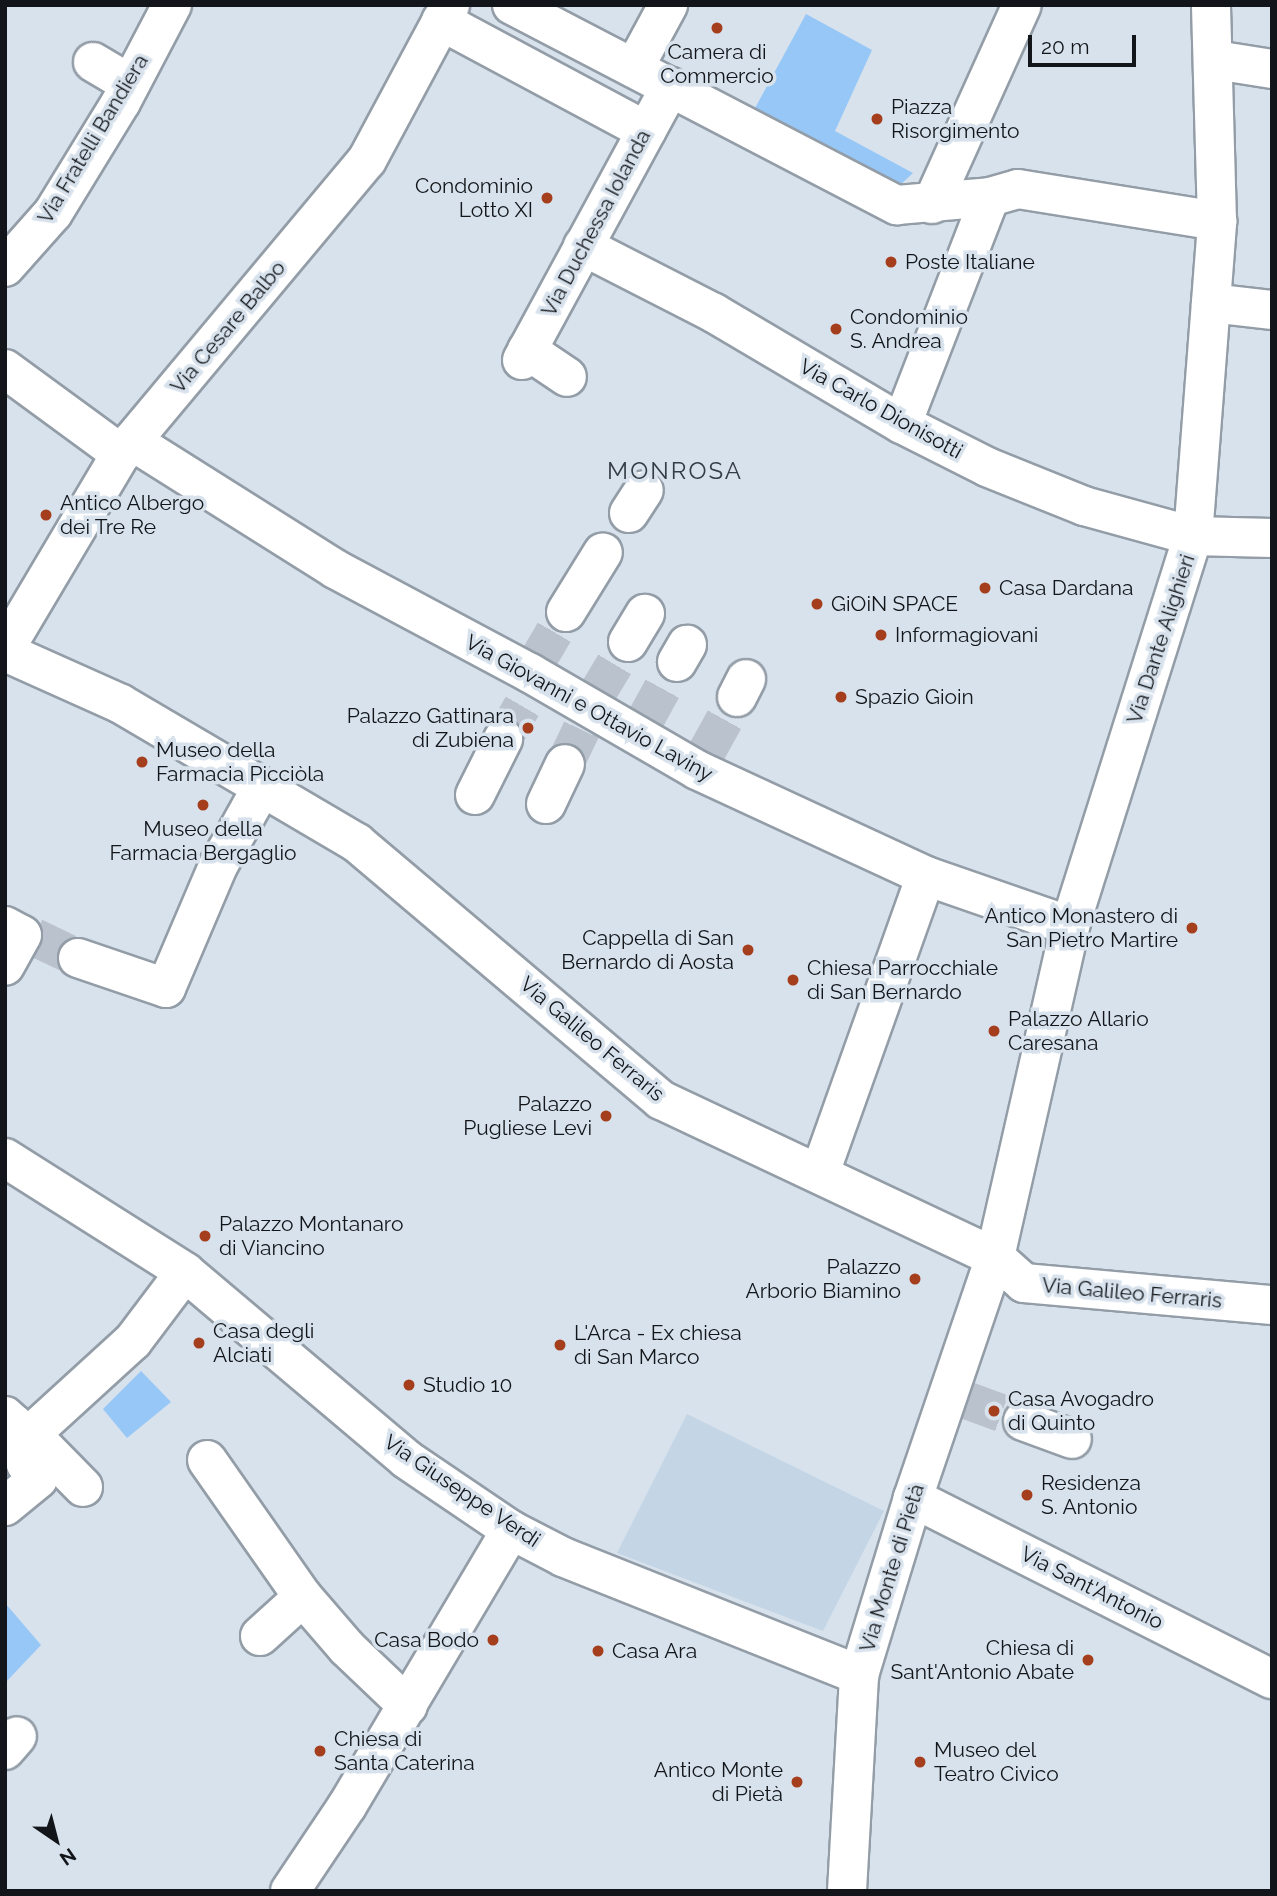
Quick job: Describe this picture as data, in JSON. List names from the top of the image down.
{
  "streets": {
    "street": [
      "Via Fratelli Bandiera",
      "Via Duchessa Iolanda",
      "Via Cesare Balbo",
      "Via Carlo Dionisotti",
      "Via Dante Alighieri",
      "Via Giovanni e Ottavio Laviny",
      "Via Galileo Ferraris",
      "Via Giuseppe Verdi",
      "Via Monte di Pietà",
      "Via Sant'Antonio"
    ]
  },
  "crossings": [
    ["Via Duchessa Iolanda", "Via Carlo Dionisotti"],
    ["Via Cesare Balbo", "Via Giovanni e Ottavio Laviny"],
    ["Via Cesare Balbo", "Via Galileo Ferraris"],
    ["Via Carlo Dionisotti", "Via Dante Alighieri"],
    ["Via Dante Alighieri", "Via Giovanni e Ottavio Laviny"],
    ["Via Dante Alighieri", "Via Galileo Ferraris"],
    ["Via Dante Alighieri", "Via Monte di Pietà"],
    ["Via Galileo Ferraris", "Via Monte di Pietà"],
    ["Via Giuseppe Verdi", "Via Monte di Pietà"],
    ["Via Monte di Pietà", "Via Sant'Antonio"]
  ],
  "districts": ["MONROSA"],
  "places": [
    "Camera di Commercio",
    "Piazza Risorgimento",
    "Condominio Lotto XI",
    "Poste Italiane",
    "Condominio S. Andrea",
    "Antico Albergo dei Tre Re",
    "Casa Dardana",
    "GiOiN SPACE",
    "Informagiovani",
    "Spazio Gioin",
    "Palazzo Gattinara di Zubiena",
    "Museo della Farmacia Picciòla",
    "Museo della Farmacia Bergaglio",
    "Antico Monastero di San Pietro Martire",
    "Cappella di San Bernardo di Aosta",
    "Chiesa Parrocchiale di San Bernardo",
    "Palazzo Allario Caresana",
    "Palazzo Pugliese Levi",
    "Palazzo Montanaro di Viancino",
    "Palazzo Arborio Biamino",
    "Casa degli Alciati",
    "L'Arca - Ex chiesa di San Marco",
    "Studio 10",
    "Casa Avogadro di Quinto",
    "Residenza S. Antonio",
    "Casa Bodo",
    "Casa Ara",
    "Chiesa di Sant'Antonio Abate",
    "Chiesa di Santa Caterina",
    "Museo del Teatro Civico",
    "Antico Monte di Pietà"
  ],
  "scale_bar": "20 m",
  "north": "bottom right"
}
